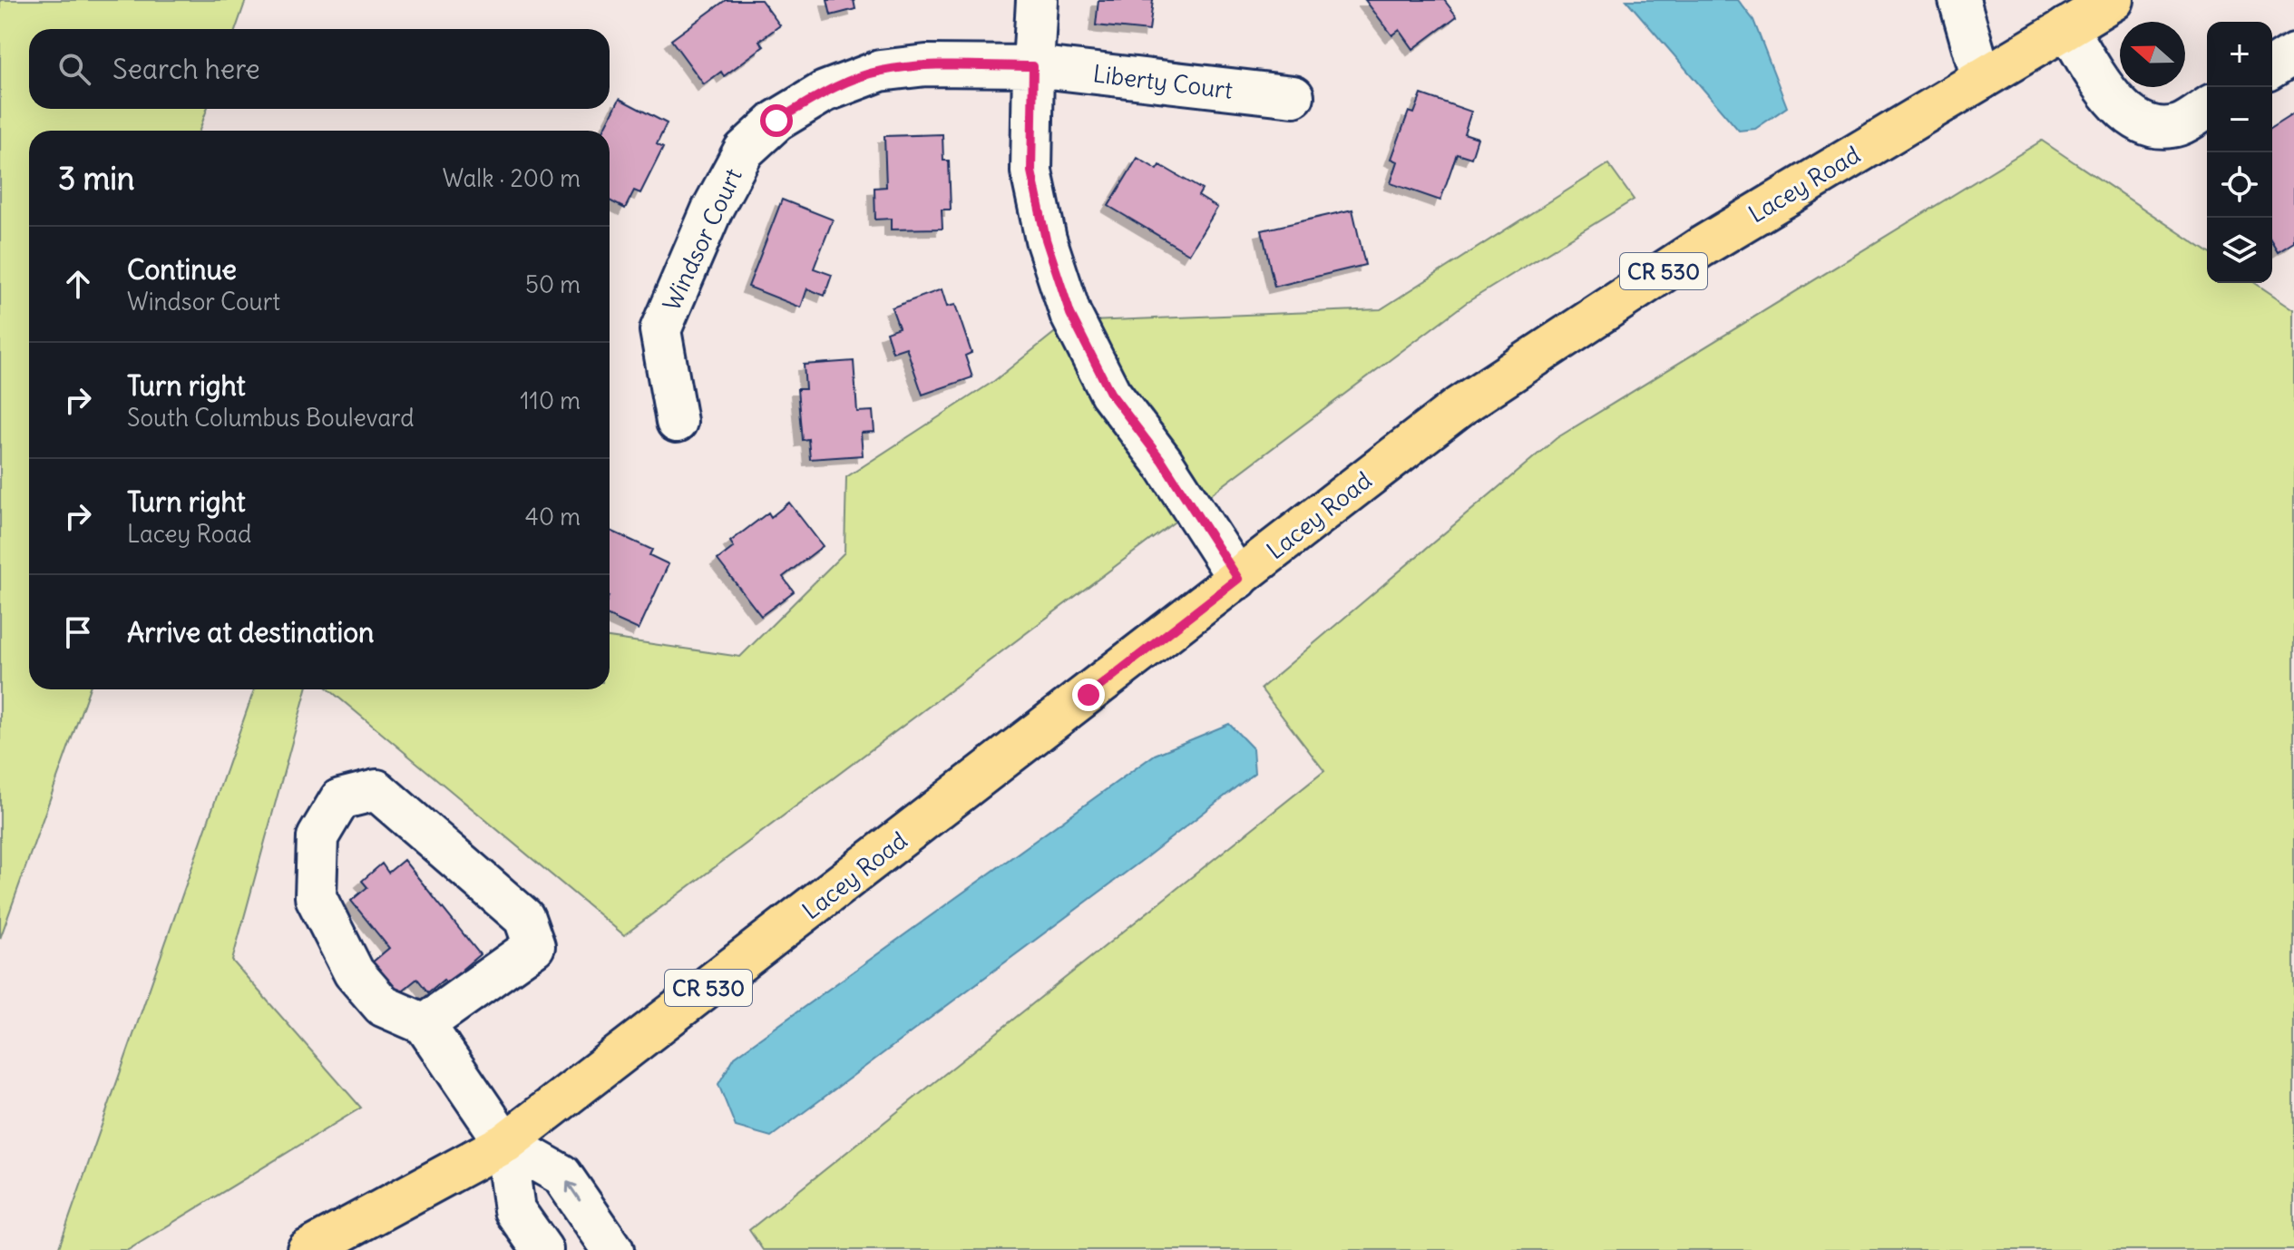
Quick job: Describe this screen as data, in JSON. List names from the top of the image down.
{
  "streets": {
    "main road": ["Lacey Road", "CR 530"],
    "street": ["Liberty Court", "Windsor Court"]
  },
  "crossings": [
    ["Liberty Court", "Windsor Court"]
  ],
  "north": "left",
  "page": {
    "map_buttons": ["+", "−"],
    "search": "Search here",
    "heading": ["3 min", "Walk · 200 m"],
    "list": [
      ["Continue", "Windsor Court", "50 m"],
      ["Turn right", "South Columbus Boulevard", "110 m"],
      ["Turn right", "Lacey Road", "40 m"],
      "Arrive at destination"
    ]
  }
}
